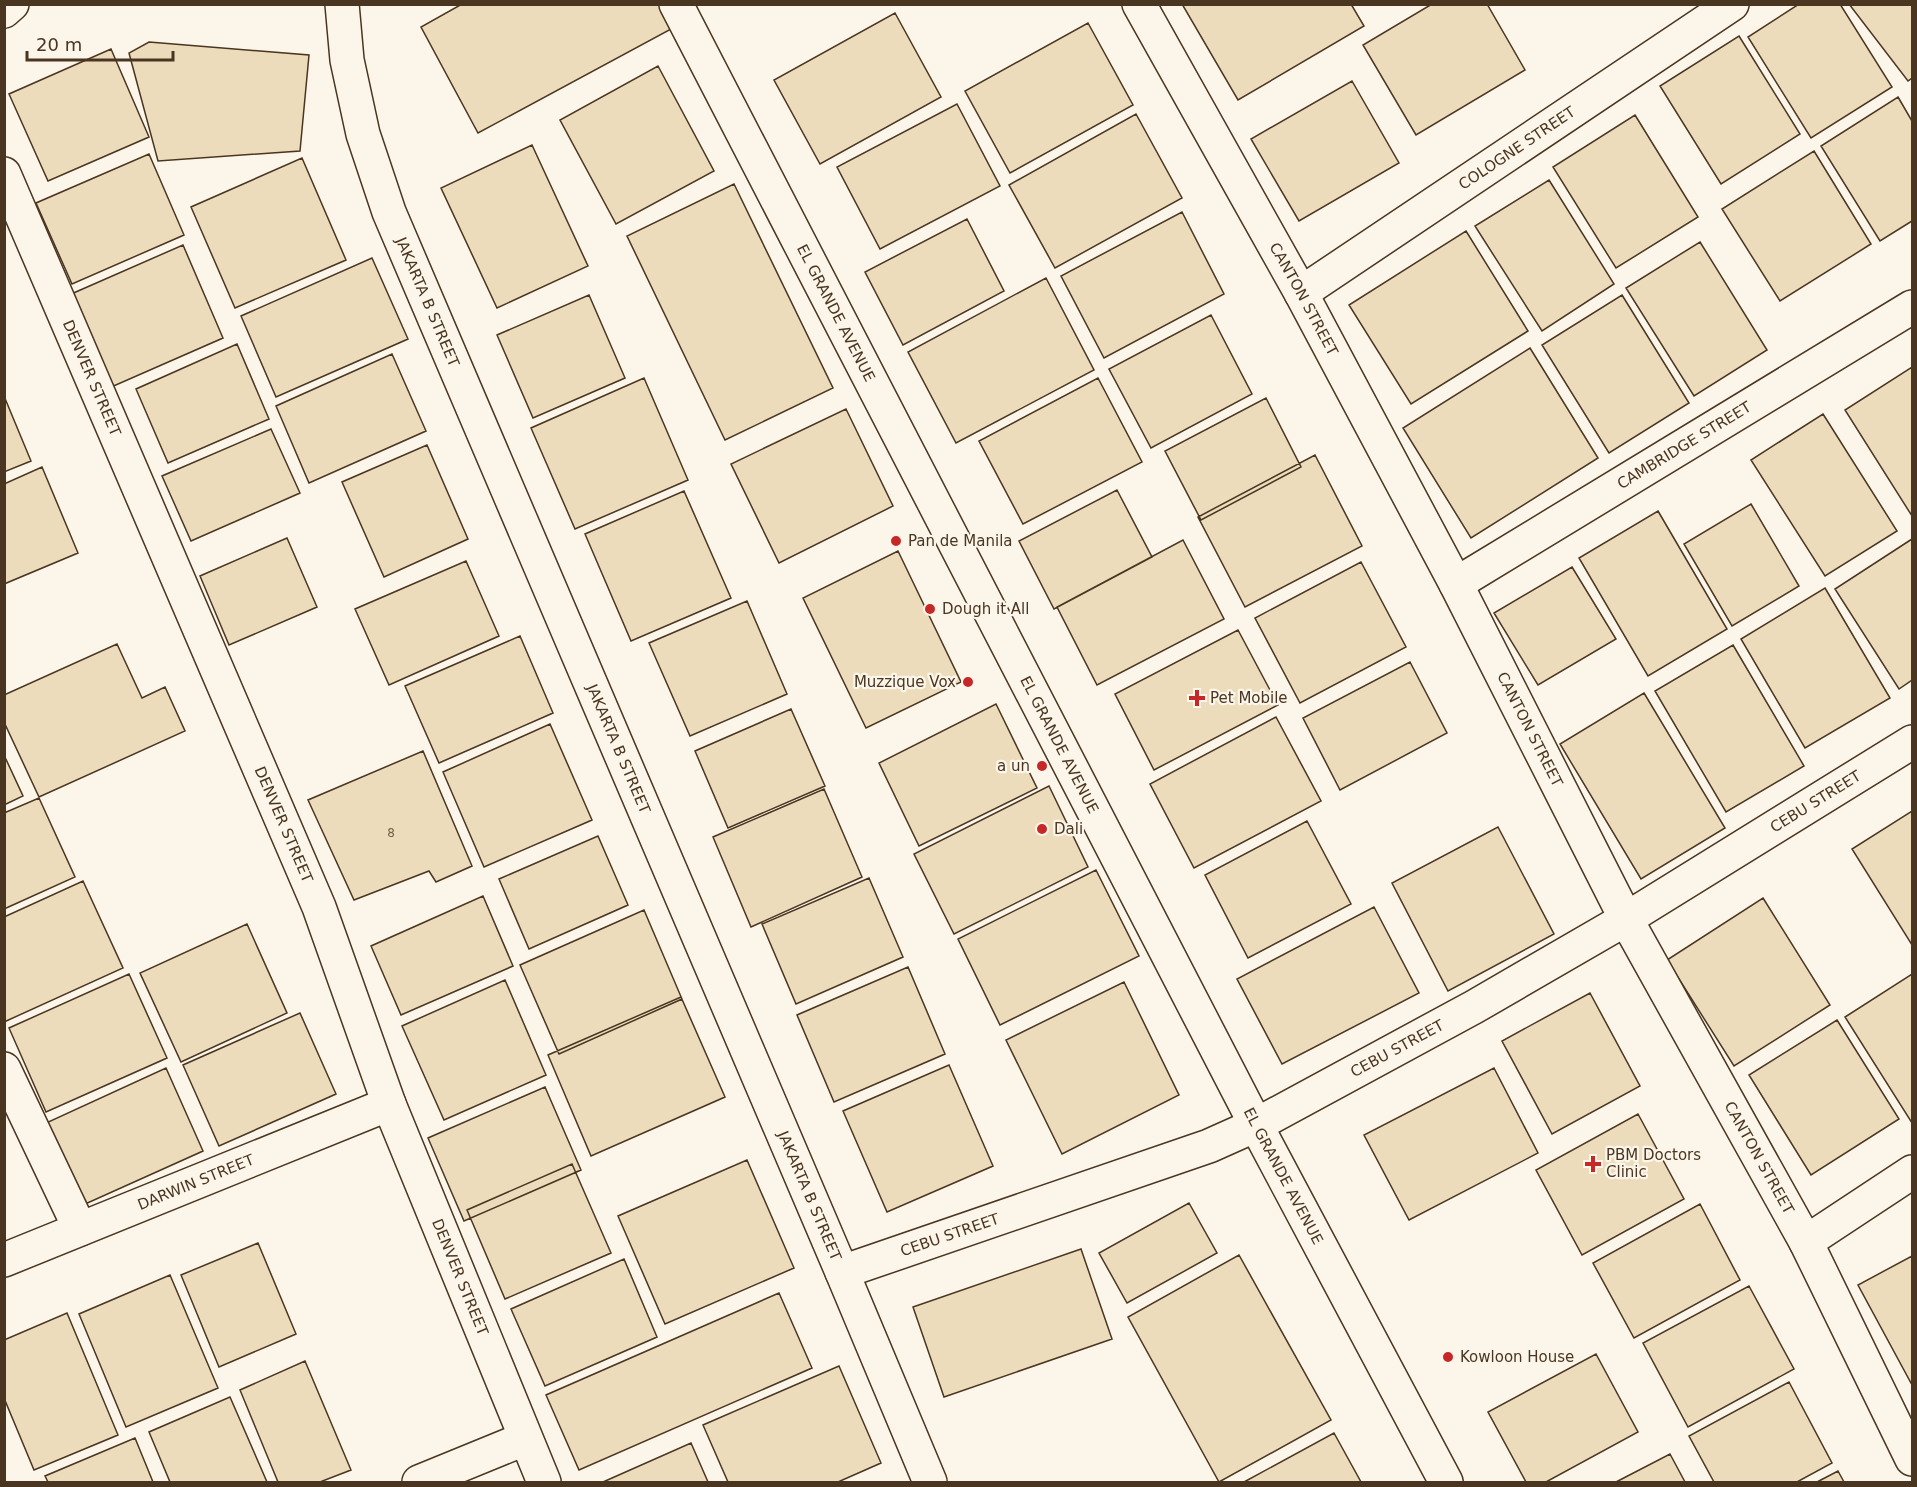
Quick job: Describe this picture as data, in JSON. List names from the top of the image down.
{
  "streets": {
    "street": [
      "COLOGNE STREET",
      "CANTON STREET",
      "JAKARTA B STREET",
      "EL GRANDE AVENUE",
      "DENVER STREET",
      "CAMBRIDGE STREET",
      "CEBU STREET",
      "DARWIN STREET"
    ]
  },
  "crossings": [
    ["COLOGNE STREET", "CANTON STREET"],
    ["CANTON STREET", "CAMBRIDGE STREET"],
    ["CANTON STREET", "CEBU STREET"],
    ["JAKARTA B STREET", "CEBU STREET"],
    ["EL GRANDE AVENUE", "CEBU STREET"],
    ["DENVER STREET", "DARWIN STREET"]
  ],
  "places": {
    "other": [
      "Pan de Manila",
      "Dough it All",
      "Muzzique Vox",
      "a un",
      "Dali",
      "Kowloon House"
    ],
    "health": ["Pet Mobile", "PBM Doctors Clinic"]
  },
  "house_numbers": ["8"],
  "scale_bar": "20 m"
}
